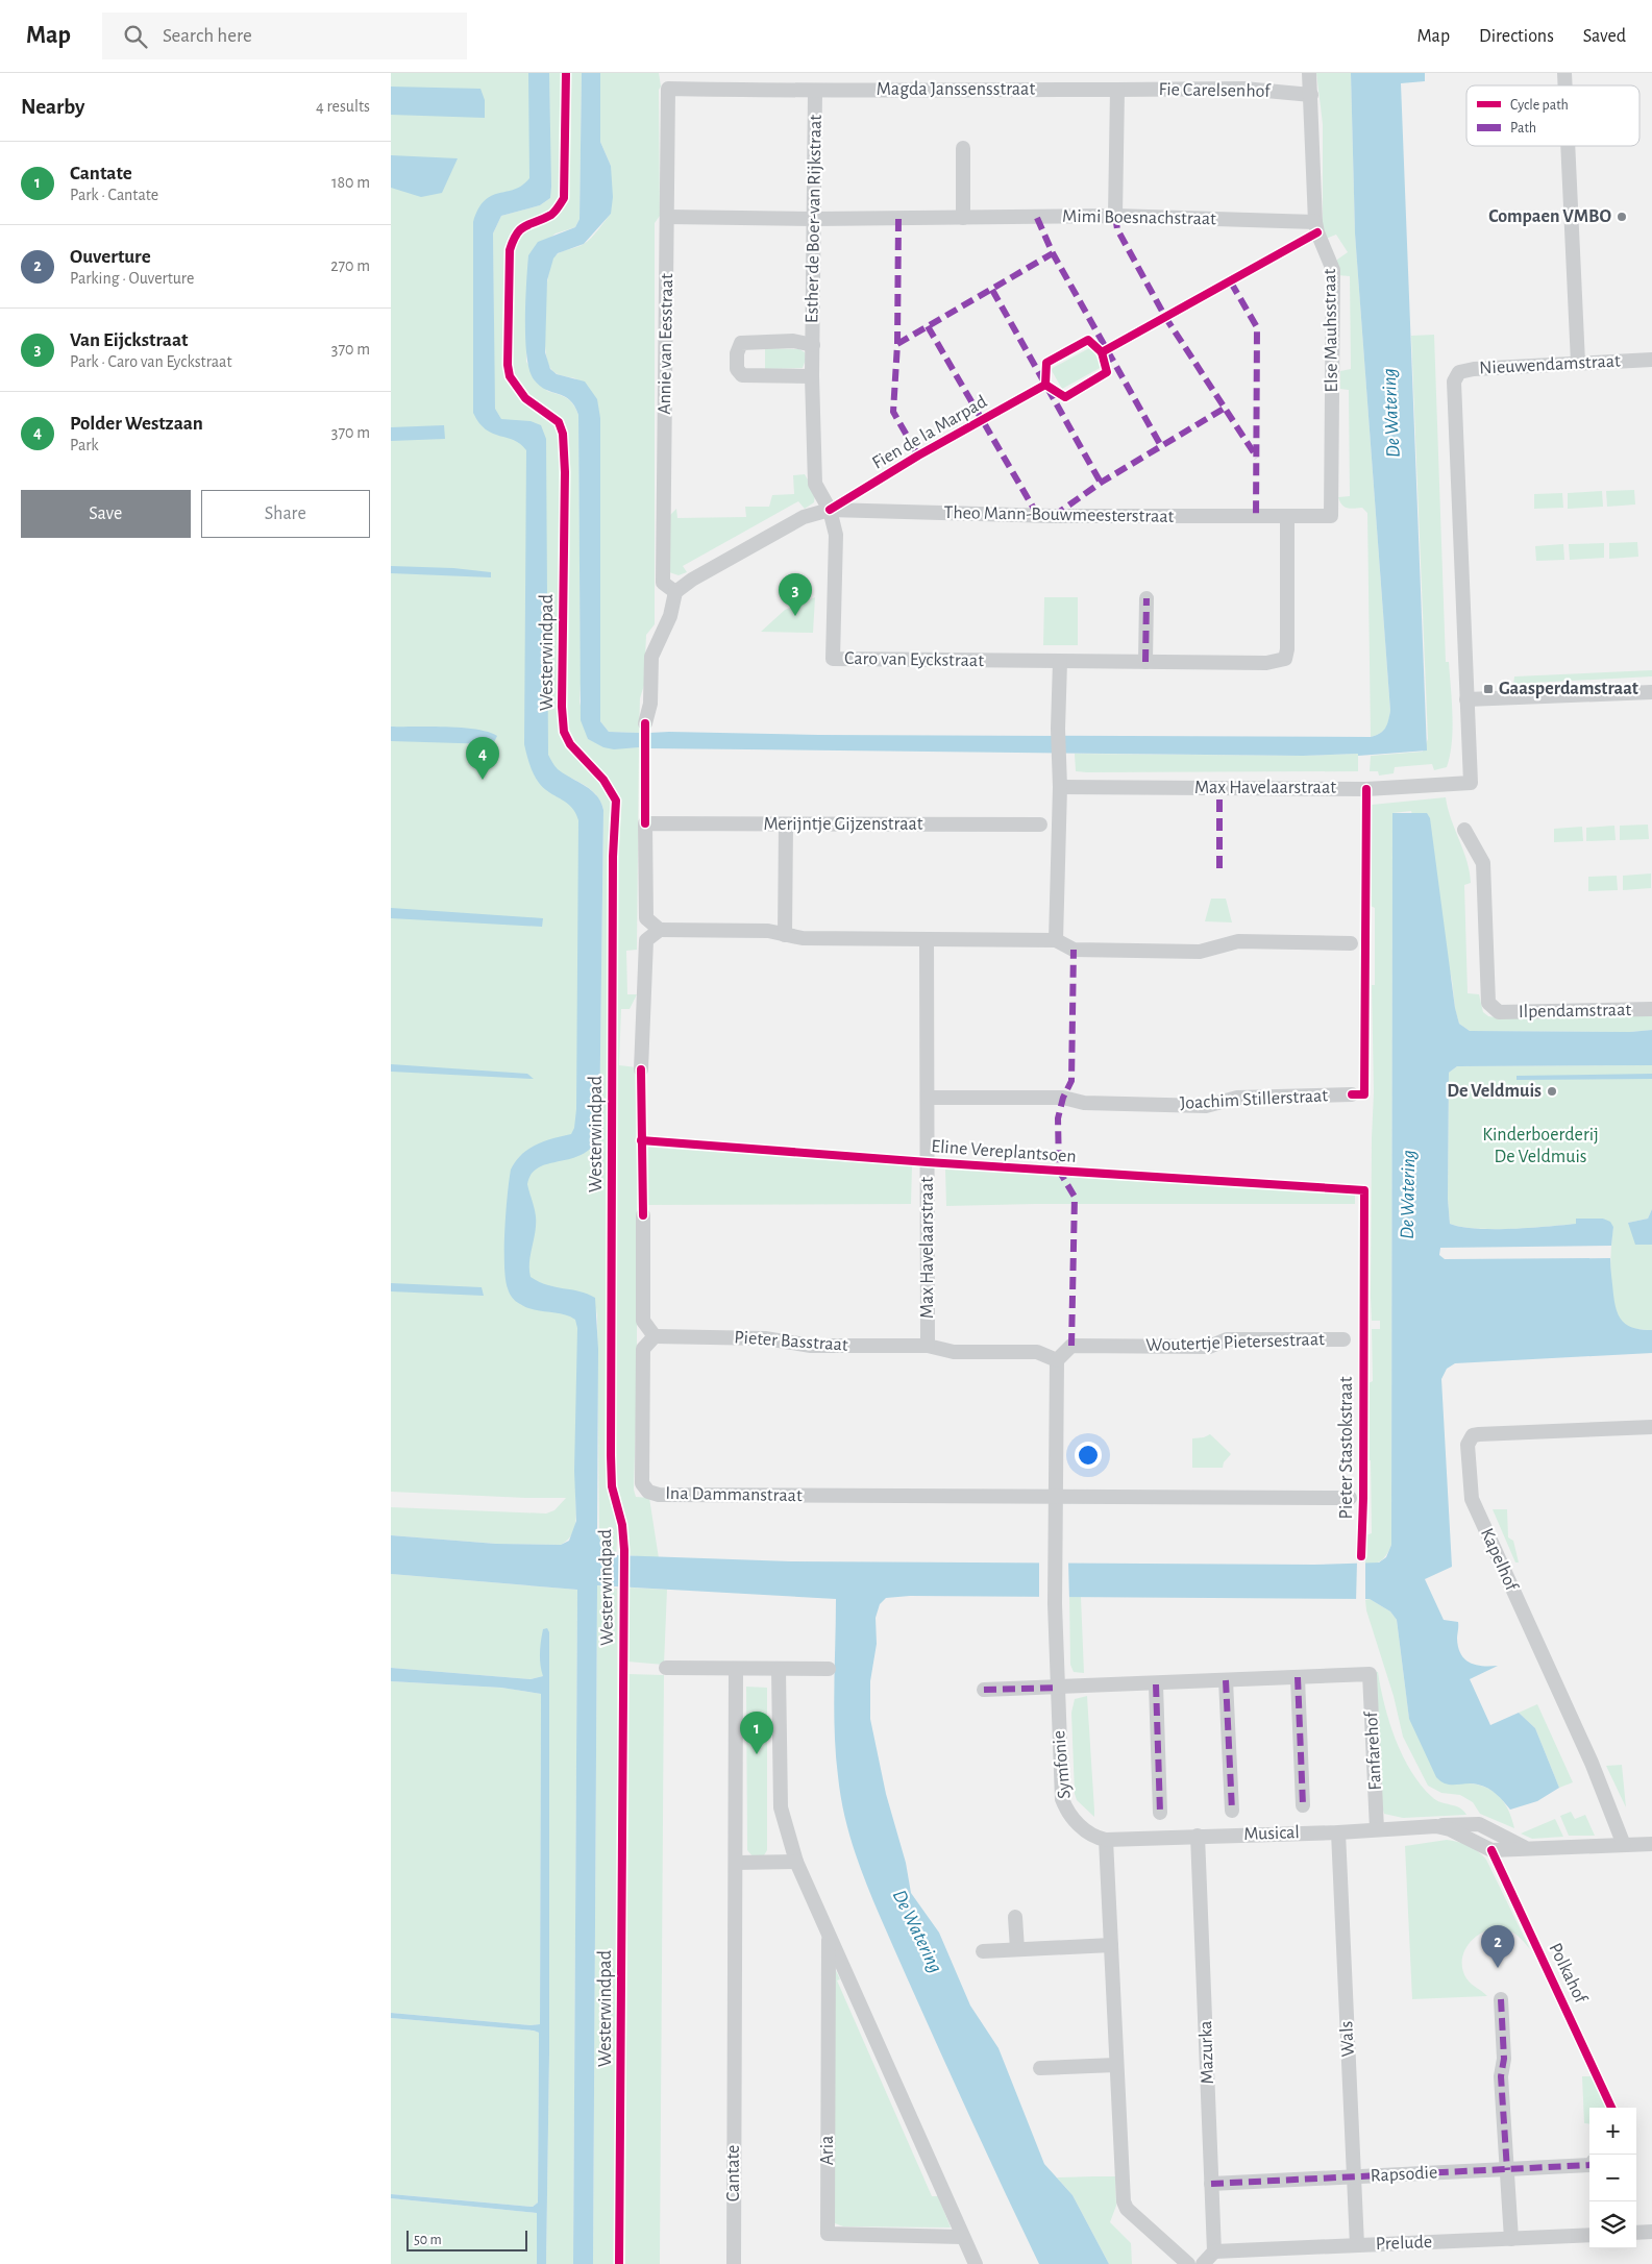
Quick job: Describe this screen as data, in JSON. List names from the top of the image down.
{
  "streets": {
    "street": [
      "Magda Janssensstraat",
      "Fie Carelsenhof",
      "Mimi Boesnachstraat",
      "Esther de Boer-van Rijkstraat",
      "Else Mauhsstraat",
      "Annie van Eesstraat",
      "Nieuwendamstraat",
      "Theo Mann-Bouwmeesterstraat",
      "Caro van Eyckstraat",
      "Max Havelaarstraat",
      "Merijntje Gijzenstraat",
      "Ilpendamstraat",
      "Joachim Stillerstraat",
      "Pieter Basstraat",
      "Woutertje Pietersestraat",
      "Pieter Stastokstraat",
      "Ina Dammanstraat",
      "Kapelhof",
      "Fanfarehof",
      "Symfonie",
      "Musical",
      "Wals",
      "Mazurka",
      "Aria",
      "Cantate",
      "Rapsodie",
      "Prelude"
    ],
    "cycle path": [
      "Fien de la Marpad",
      "Westerwindpad",
      "Eline Vereplantsoen",
      "Polkahof"
    ]
  },
  "crossings": [
    ["Magda Janssensstraat", "Fie Carelsenhof"],
    ["Magda Janssensstraat", "Esther de Boer-van Rijkstraat"],
    ["Magda Janssensstraat", "Annie van Eesstraat"],
    ["Fie Carelsenhof", "Else Mauhsstraat"],
    ["Mimi Boesnachstraat", "Esther de Boer-van Rijkstraat"],
    ["Mimi Boesnachstraat", "Else Mauhsstraat"],
    ["Mimi Boesnachstraat", "Annie van Eesstraat"],
    ["Esther de Boer-van Rijkstraat", "Theo Mann-Bouwmeesterstraat"],
    ["Esther de Boer-van Rijkstraat", "Caro van Eyckstraat"],
    ["Else Mauhsstraat", "Theo Mann-Bouwmeesterstraat"],
    ["Else Mauhsstraat", "Caro van Eyckstraat"],
    ["Nieuwendamstraat", "Max Havelaarstraat"],
    ["Theo Mann-Bouwmeesterstraat", "Caro van Eyckstraat"],
    ["Max Havelaarstraat", "Joachim Stillerstraat"],
    ["Max Havelaarstraat", "Pieter Basstraat"],
    ["Pieter Basstraat", "Ina Dammanstraat"],
    ["Pieter Stastokstraat", "Ina Dammanstraat"],
    ["Kapelhof", "Musical"],
    ["Fanfarehof", "Symfonie"],
    ["Fanfarehof", "Musical"],
    ["Symfonie", "Musical"],
    ["Musical", "Wals"],
    ["Musical", "Mazurka"],
    ["Wals", "Rapsodie"],
    ["Wals", "Prelude"],
    ["Mazurka", "Rapsodie"],
    ["Mazurka", "Prelude"]
  ],
  "water": ["De Watering"],
  "parks": ["Kinderboerderij De Veldmuis"],
  "places": {
    "other": ["Compaen VMBO", "De Veldmuis"],
    "transit": ["Gaasperdamstraat"]
  },
  "legend": ["Cycle path", "Path"],
  "scale_bar": "50 m",
  "page": {
    "header": "Map",
    "search": "Search here",
    "nav": ["Map", "Directions", "Saved"],
    "heading": ["Nearby", "4 results"],
    "list": [
      {
        "mark": "1",
        "name": "Cantate",
        "note": "Park · Cantate",
        "value": "180 m"
      },
      {
        "mark": "2",
        "name": "Ouverture",
        "note": "Parking · Ouverture",
        "value": "270 m"
      },
      {
        "mark": "3",
        "name": "Van Eijckstraat",
        "note": "Park · Caro van Eyckstraat",
        "value": "370 m"
      },
      {
        "mark": "4",
        "name": "Polder Westzaan",
        "note": "Park",
        "value": "370 m"
      }
    ],
    "buttons": ["Save", "Share"],
    "pins": [
      "3",
      "4",
      "1",
      "2"
    ],
    "map_buttons": ["+", "−"],
    "scale": "50 m"
  }
}
